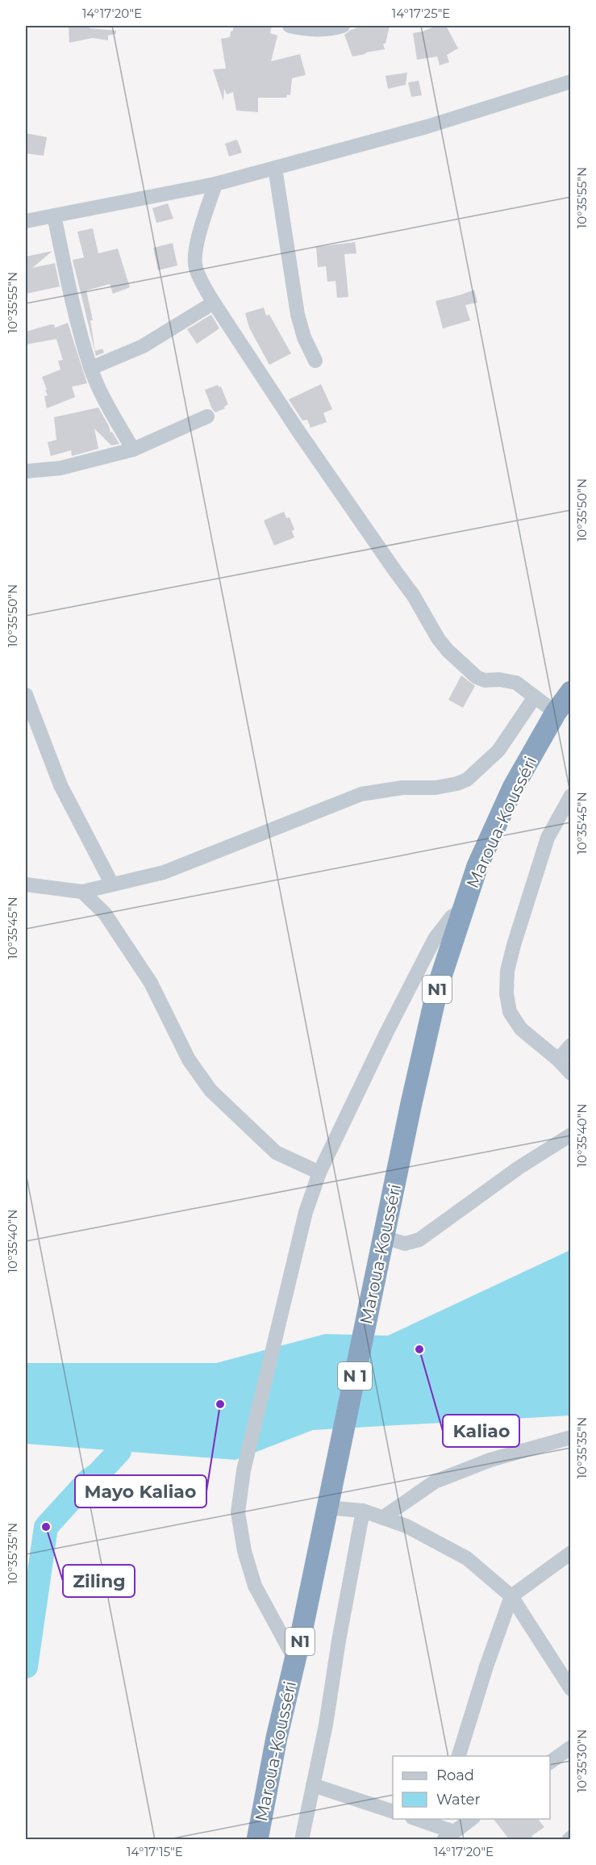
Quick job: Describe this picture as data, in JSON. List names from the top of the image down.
{
  "streets": {
    "highway": ["Maroua-Kousséri", "N1", "N 1"]
  },
  "places": ["Kaliao", "Mayo Kaliao", "Ziling"],
  "legend": ["Road", "Water"],
  "coordinates": [
    "14°17'20\"E",
    "14°17'25\"E",
    "10°35'55\"N",
    "10°35'50\"N",
    "10°35'45\"N",
    "10°35'40\"N",
    "10°35'35\"N",
    "10°35'30\"N",
    "14°17'15\"E"
  ]
}
